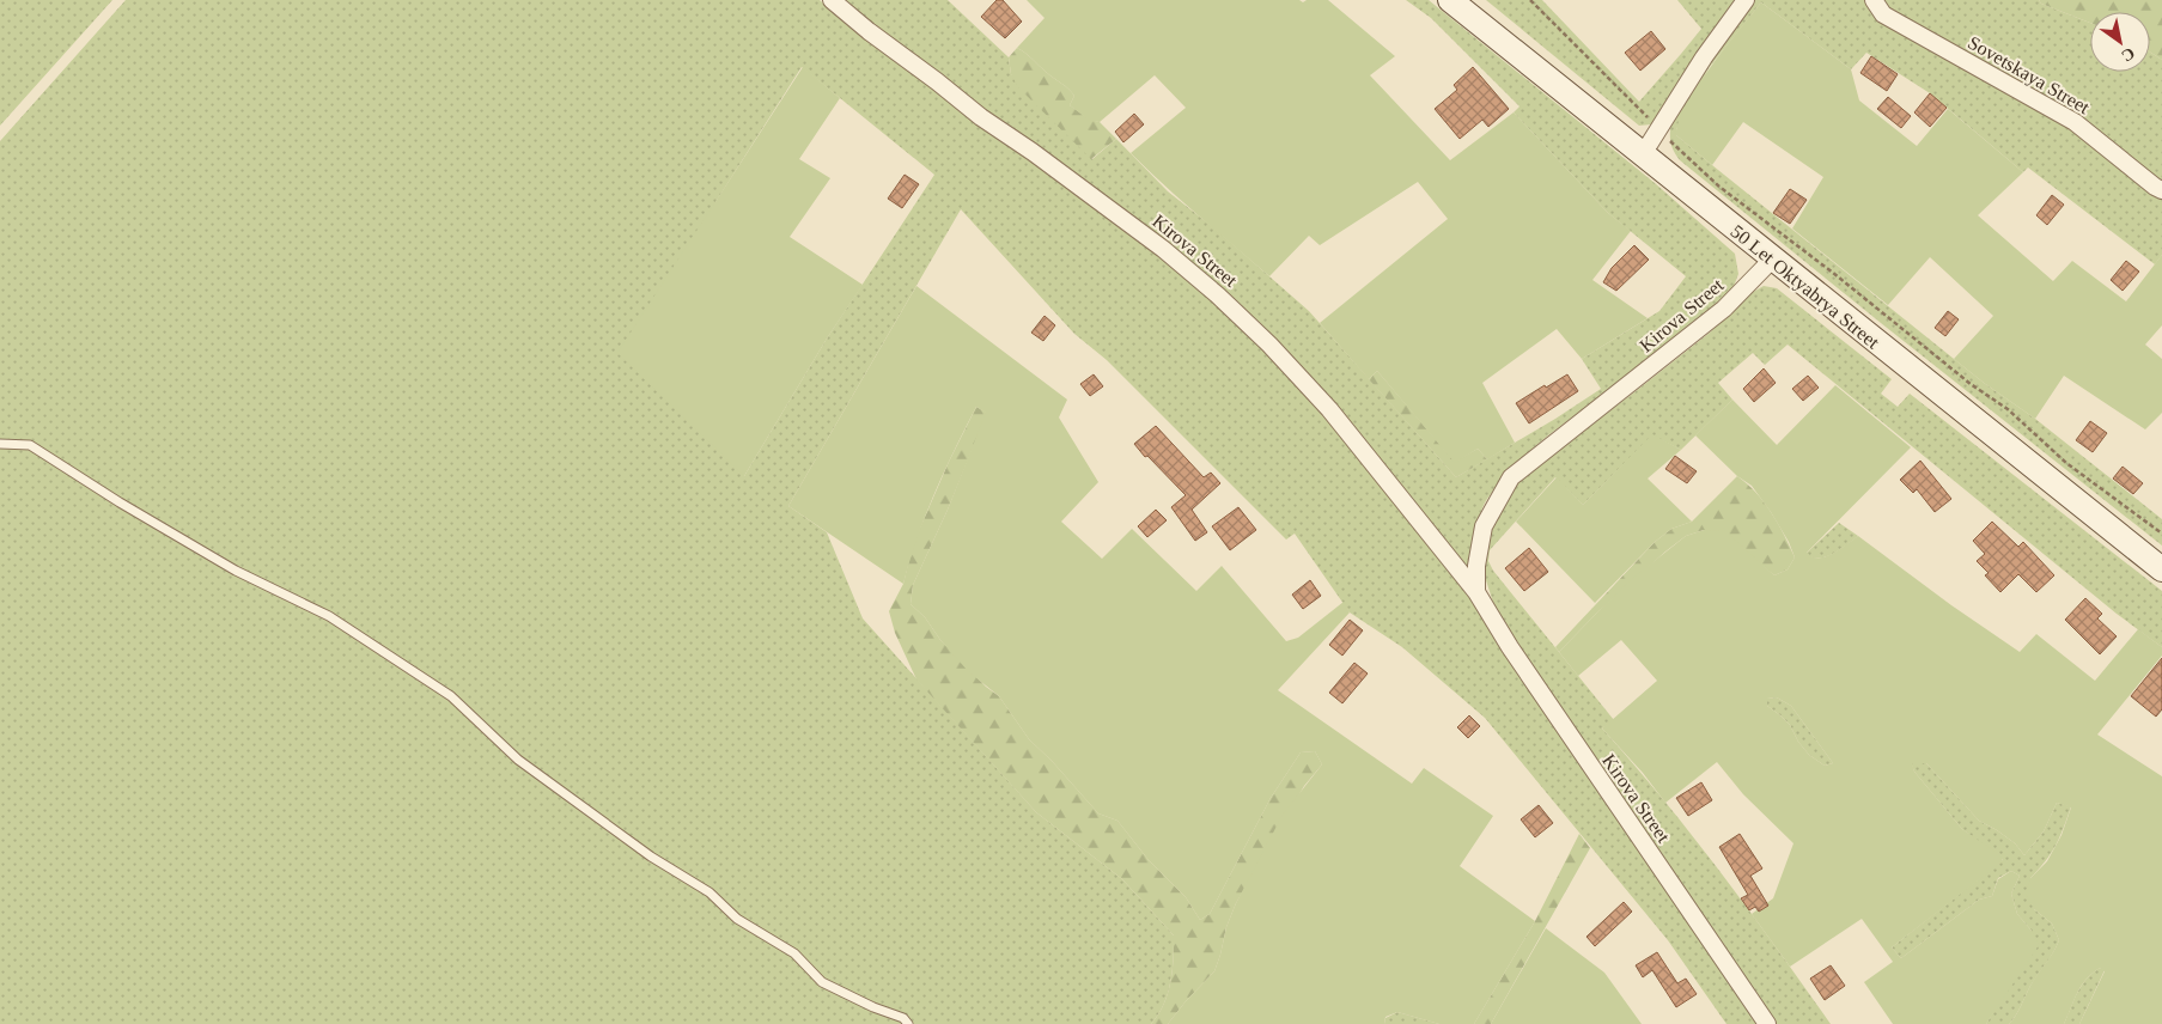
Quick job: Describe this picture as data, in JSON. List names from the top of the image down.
{
  "streets": {
    "main road": ["50 Let Oktyabrya Street"],
    "street": ["Sovetskaya Street", "Kirova Street"]
  },
  "crossings": [
    ["Kirova Street", "50 Let Oktyabrya Street"]
  ],
  "north": "bottom right"
}
